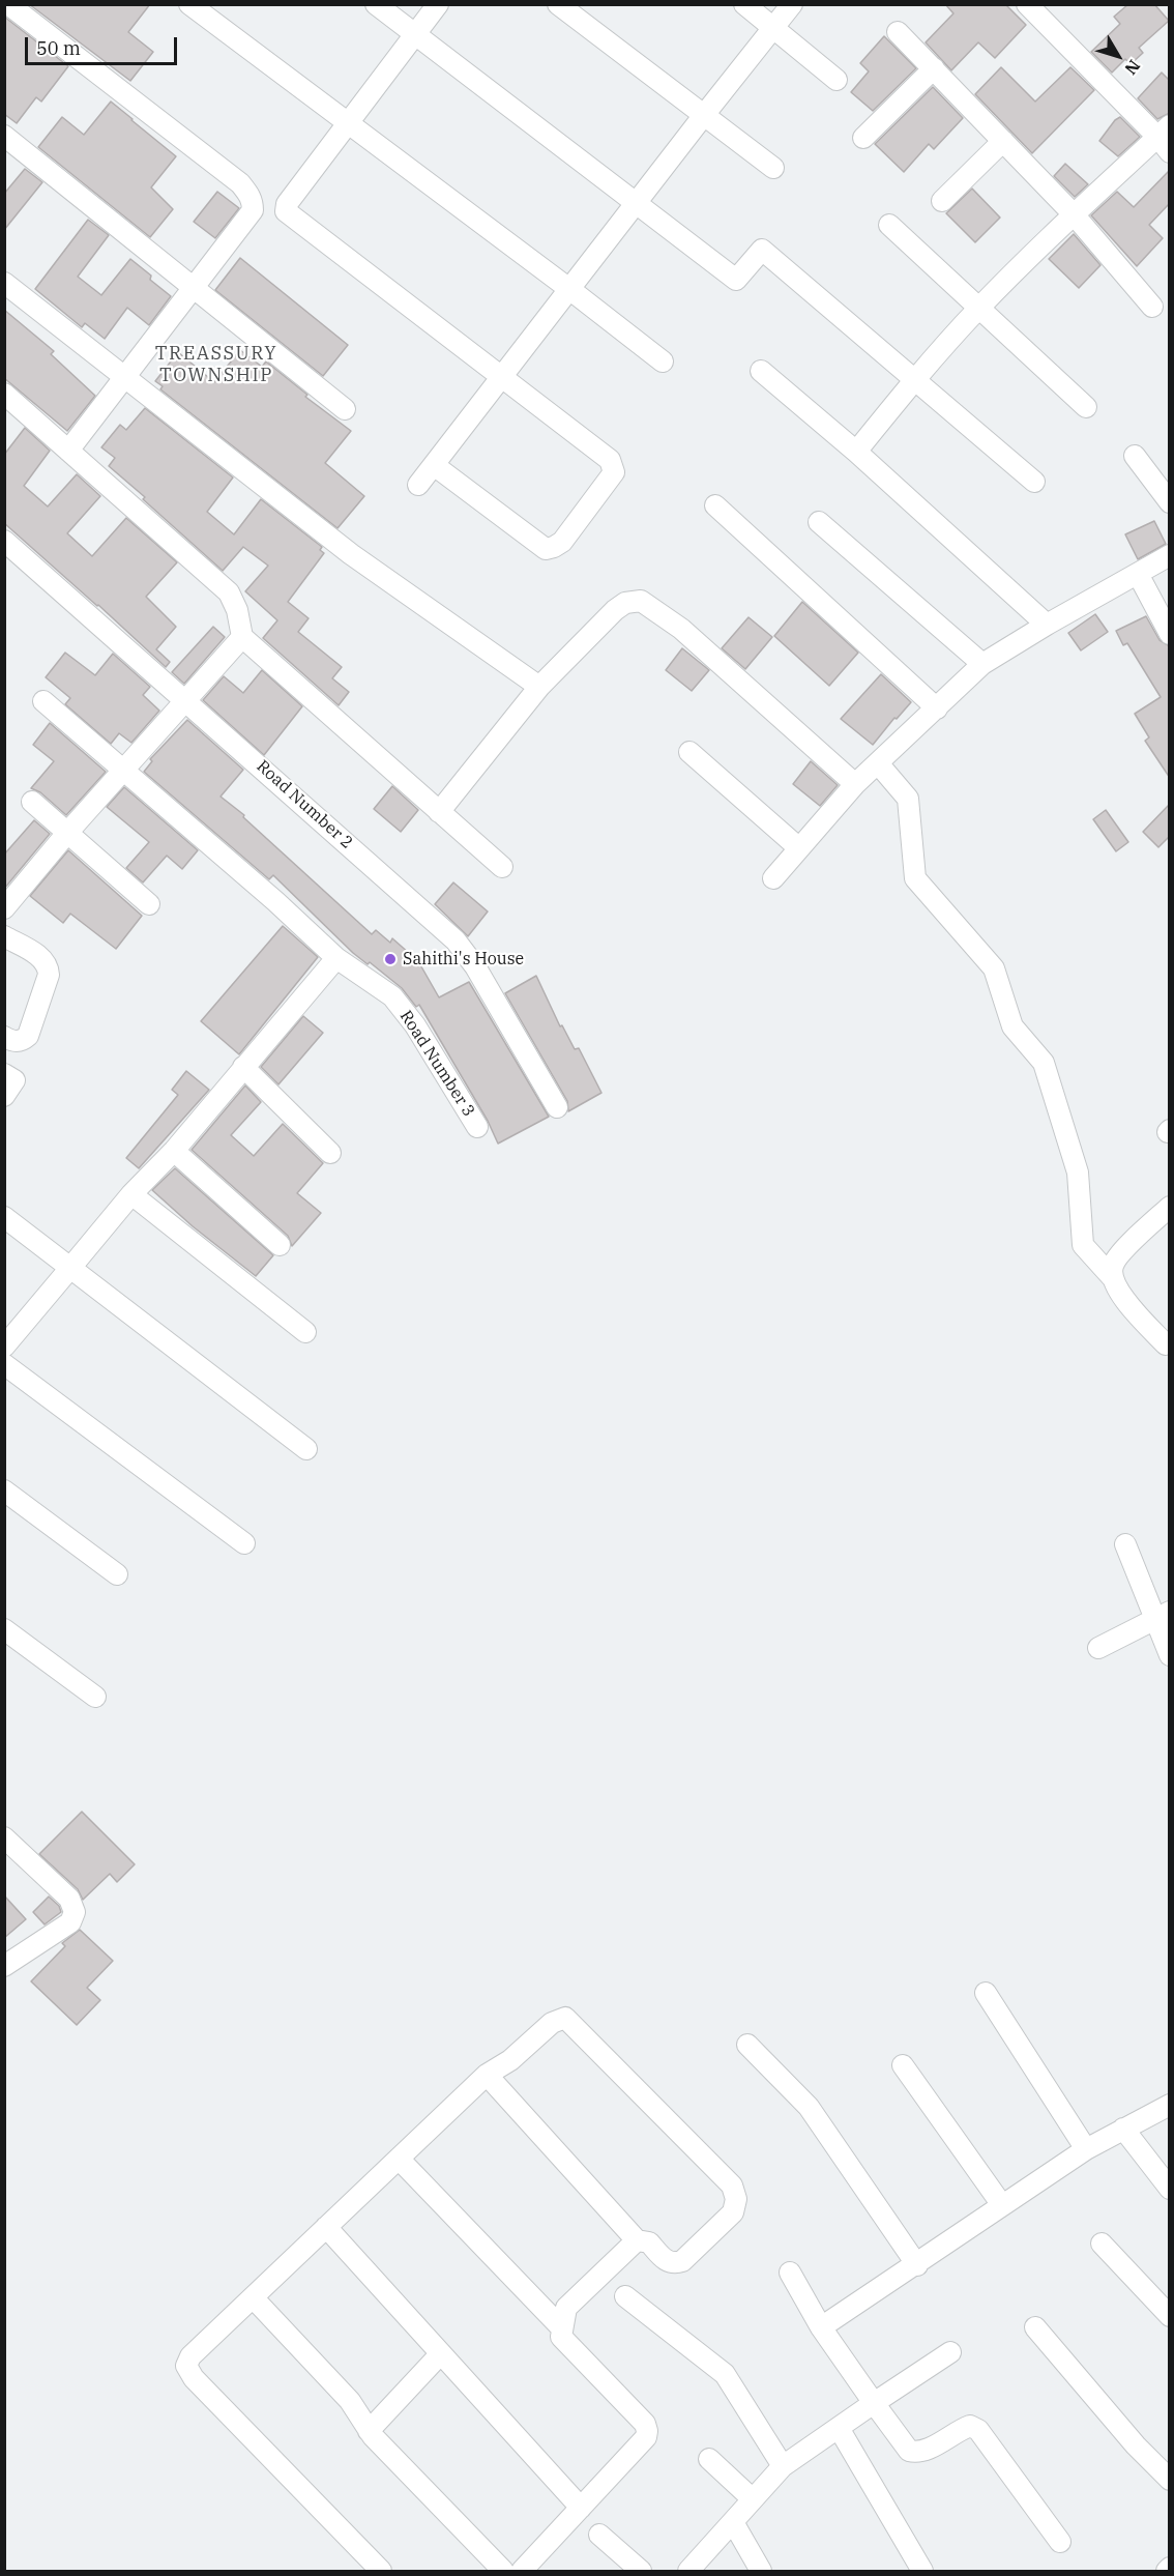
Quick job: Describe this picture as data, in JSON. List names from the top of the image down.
{
  "streets": {
    "street": ["Road Number 2", "Road Number 3"]
  },
  "districts": ["TREASSURY TOWNSHIP"],
  "places": ["Sahithi's House"],
  "scale_bar": "50 m",
  "north": "bottom right"
}
